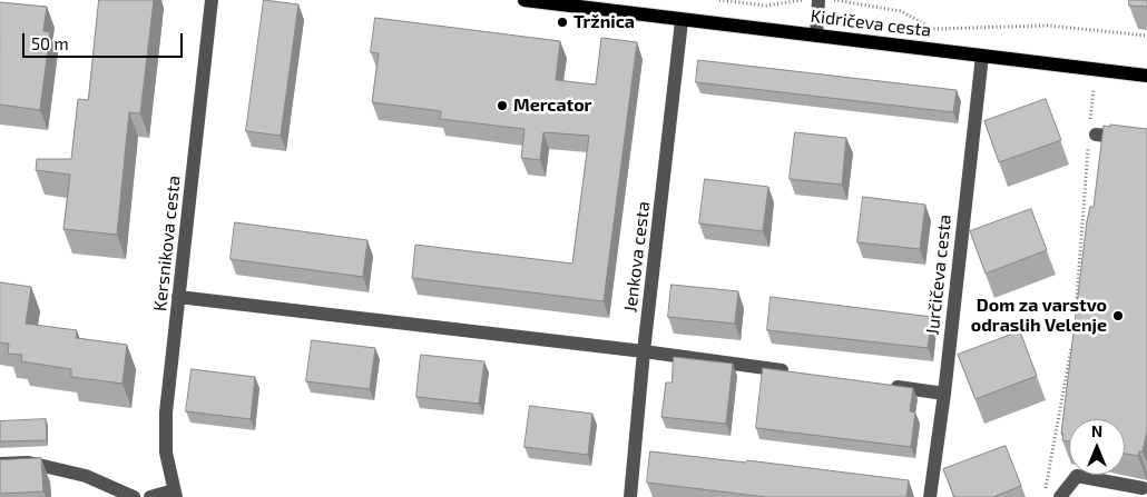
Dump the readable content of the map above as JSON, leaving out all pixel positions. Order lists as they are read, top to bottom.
{
  "streets": {
    "main road": ["Kidričeva cesta"],
    "street": ["Kersnikova cesta", "Jenkova cesta", "Jurčičeva cesta"]
  },
  "crossings": [
    ["Kidričeva cesta", "Jenkova cesta"],
    ["Kidričeva cesta", "Jurčičeva cesta"]
  ],
  "places": ["Tržnica", "Mercator", "Dom za varstvo odraslih Velenje"],
  "scale_bar": "50 m",
  "north": "top"
}
